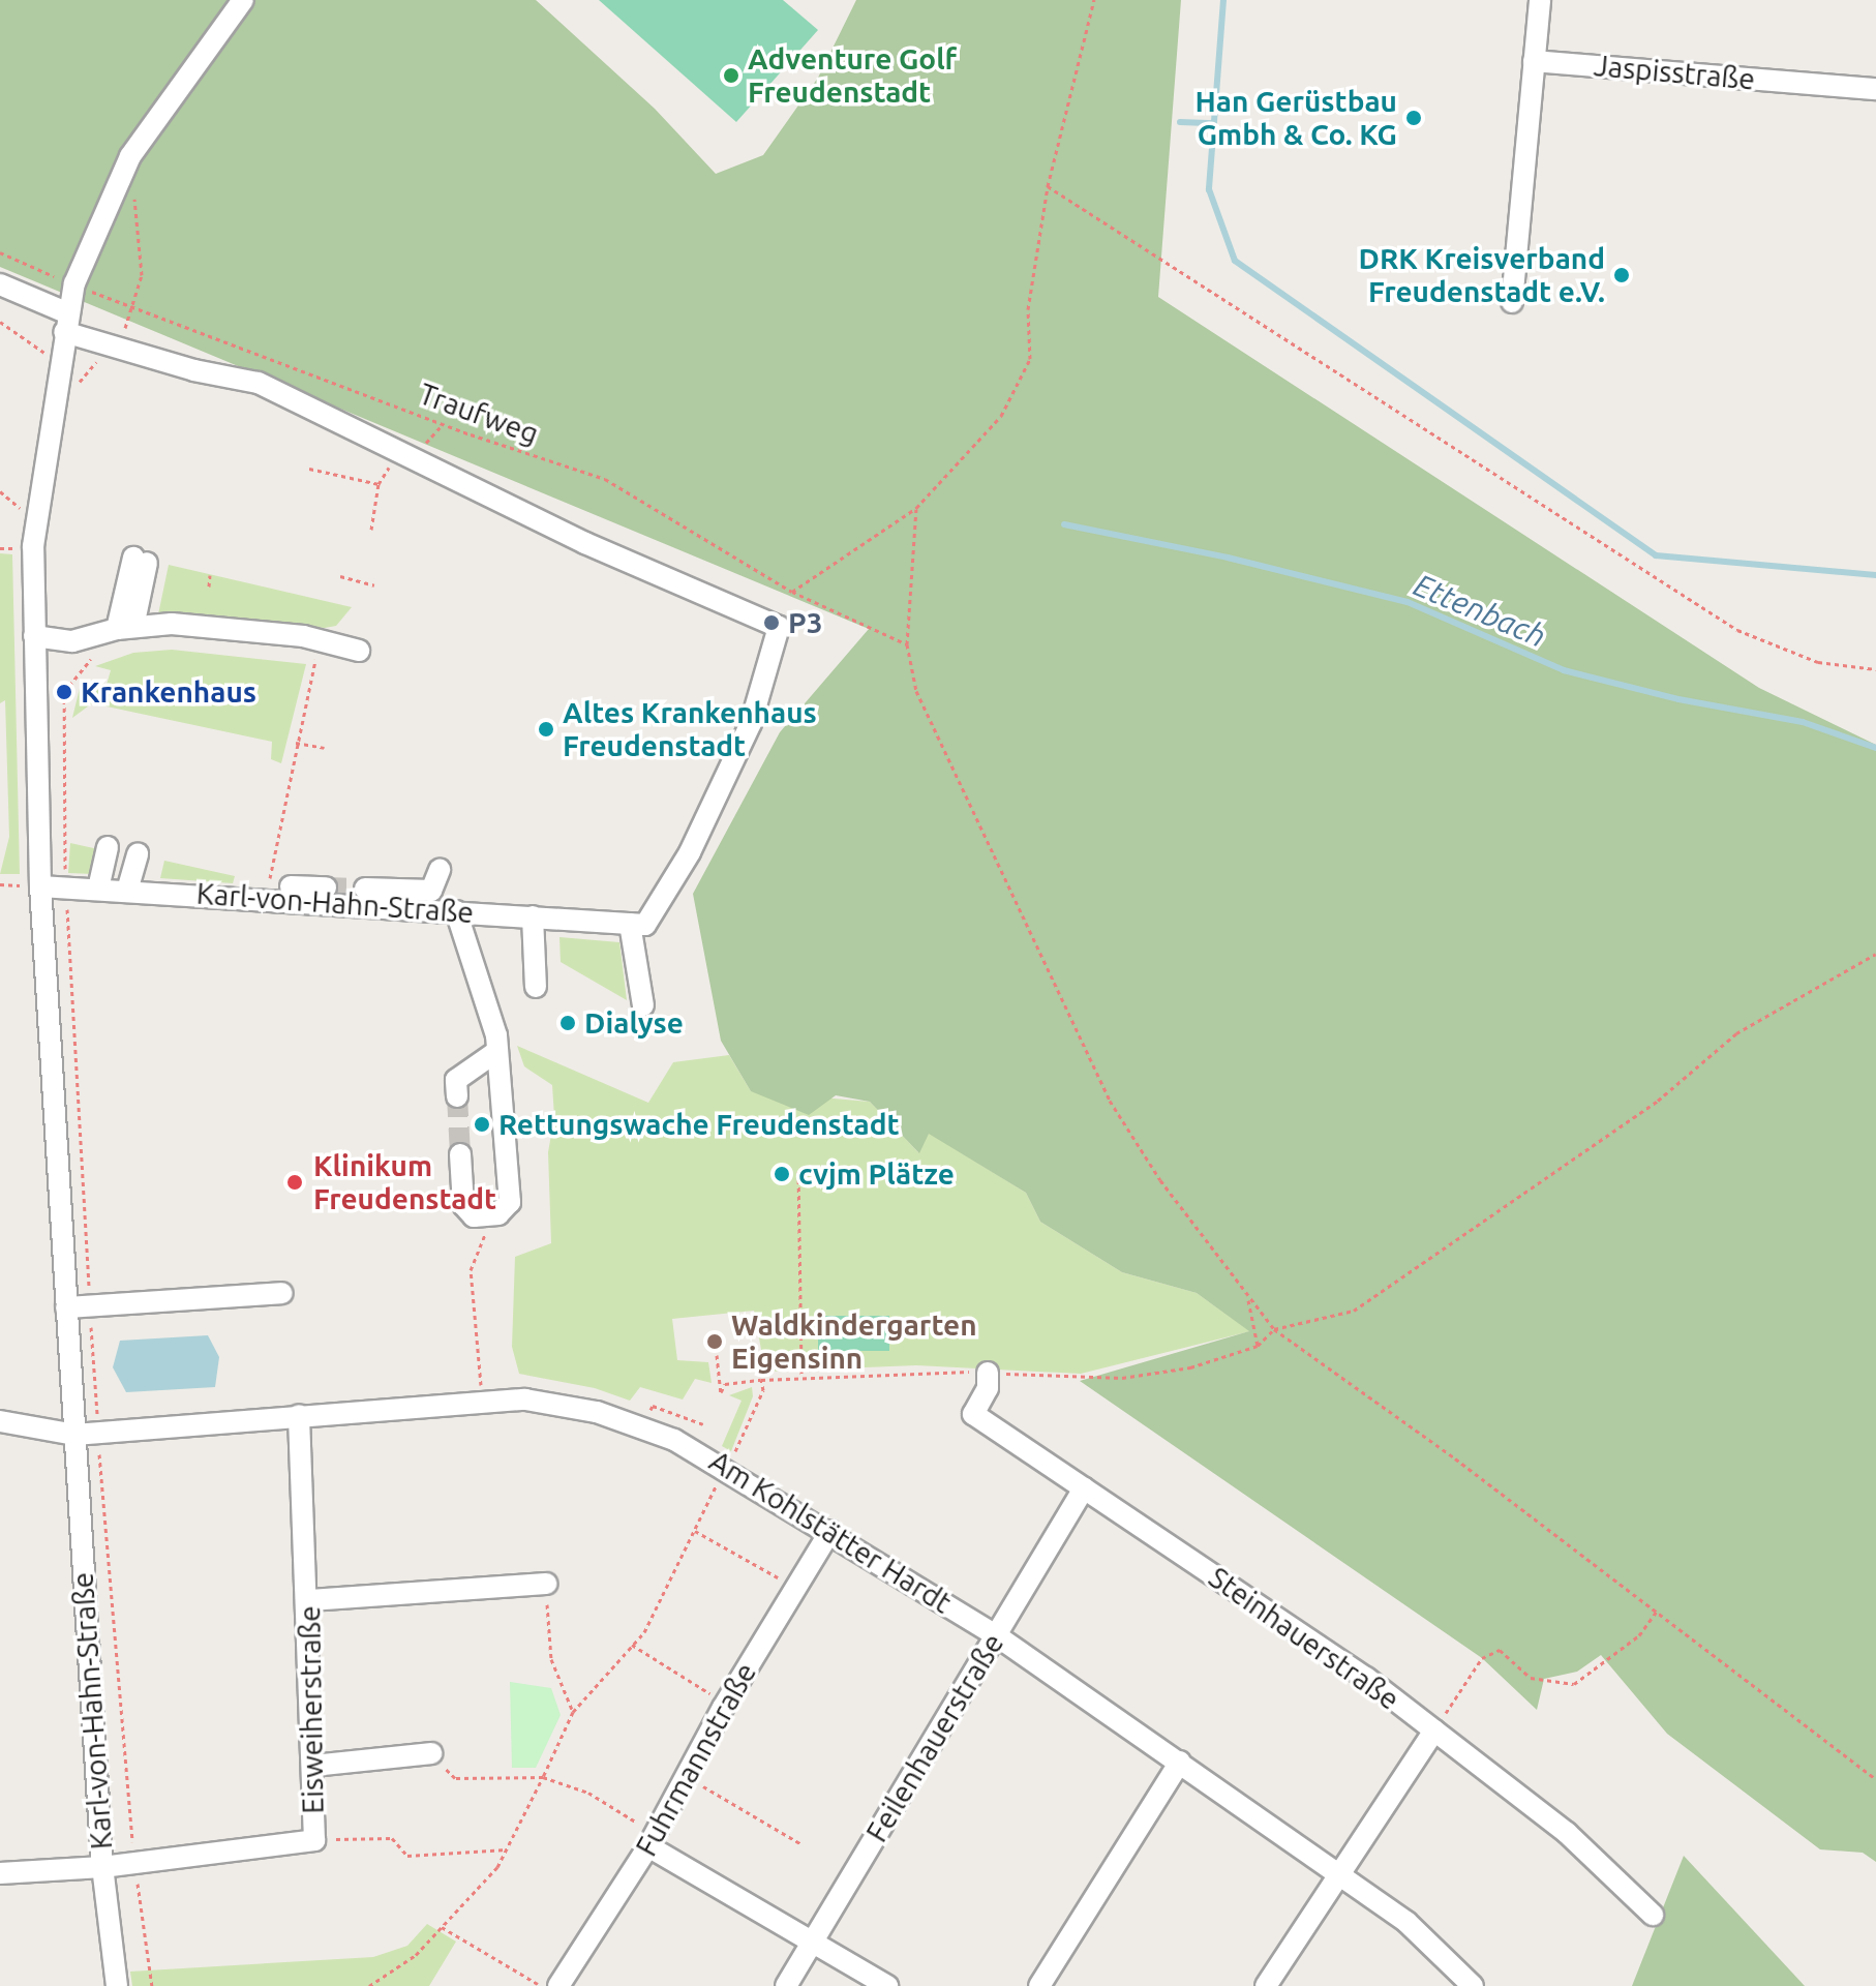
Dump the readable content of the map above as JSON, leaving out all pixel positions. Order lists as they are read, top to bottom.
{
  "streets": {
    "street": [
      "Jaspisstraße",
      "Karl-von-Hahn-Straße",
      "Am Kohlstätter Hardt",
      "Steinhauerstraße",
      "Eisweiherstraße",
      "Feilenhauerstraße",
      "Fuhrmannstraße"
    ],
    "path": ["Traufweg"]
  },
  "crossings": [
    ["Traufweg", "Karl-von-Hahn-Straße"],
    ["Karl-von-Hahn-Straße", "Am Kohlstätter Hardt"],
    ["Karl-von-Hahn-Straße", "Eisweiherstraße"],
    ["Am Kohlstätter Hardt", "Eisweiherstraße"],
    ["Am Kohlstätter Hardt", "Feilenhauerstraße"],
    ["Am Kohlstätter Hardt", "Fuhrmannstraße"],
    ["Steinhauerstraße", "Feilenhauerstraße"]
  ],
  "water": ["Ettenbach"],
  "places": [
    "Adventure Golf Freudenstadt",
    "Han Gerüstbau Gmbh & Co. KG",
    "DRK Kreisverband Freudenstadt e.V.",
    "P3",
    "Krankenhaus",
    "Altes Krankenhaus Freudenstadt",
    "Dialyse",
    "Rettungswache Freudenstadt",
    "cvjm Plätze",
    "Klinikum Freudenstadt",
    "Waldkindergarten Eigensinn"
  ]
}
